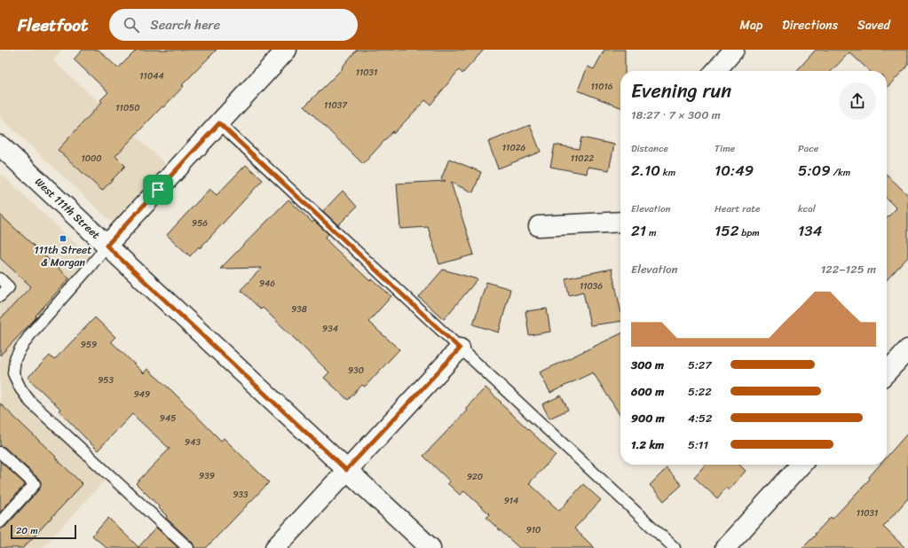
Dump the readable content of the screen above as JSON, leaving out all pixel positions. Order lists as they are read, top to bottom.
{
  "streets": {
    "street": ["West 111th Street"]
  },
  "places": {
    "transit": ["111th Street & Morgan"]
  },
  "house_numbers": [
    "11031",
    "11044",
    "11016",
    "11037",
    "11050",
    "11026",
    "1000",
    "11022",
    "956",
    "946",
    "11036",
    "938",
    "934",
    "959",
    "930",
    "953",
    "949",
    "945",
    "943",
    "939",
    "920",
    "933",
    "914",
    "11031",
    "910"
  ],
  "scale_bar": "20 m",
  "page": {
    "header": "Fleetfoot",
    "search": "Search here",
    "nav": ["Map", "Directions", "Saved"],
    "heading": ["Evening run", "18:27 · 7 × 300 m"],
    "stats": [
      ["Distance", "2.10 km"],
      ["Time", "10:49"],
      ["Pace", "5:09 /km"],
      ["Elevation", "21 m"],
      ["Heart rate", "152 bpm"],
      ["kcal", "134"]
    ],
    "chart": ["Elevation", "122–125 m"],
    "list": [
      {
        "name": "300 m",
        "note": "5:27"
      },
      {
        "name": "600 m",
        "note": "5:22"
      },
      {
        "name": "900 m",
        "note": "4:52"
      },
      {
        "name": "1.2 km",
        "note": "5:11"
      }
    ],
    "scale": "20 m"
  }
}
